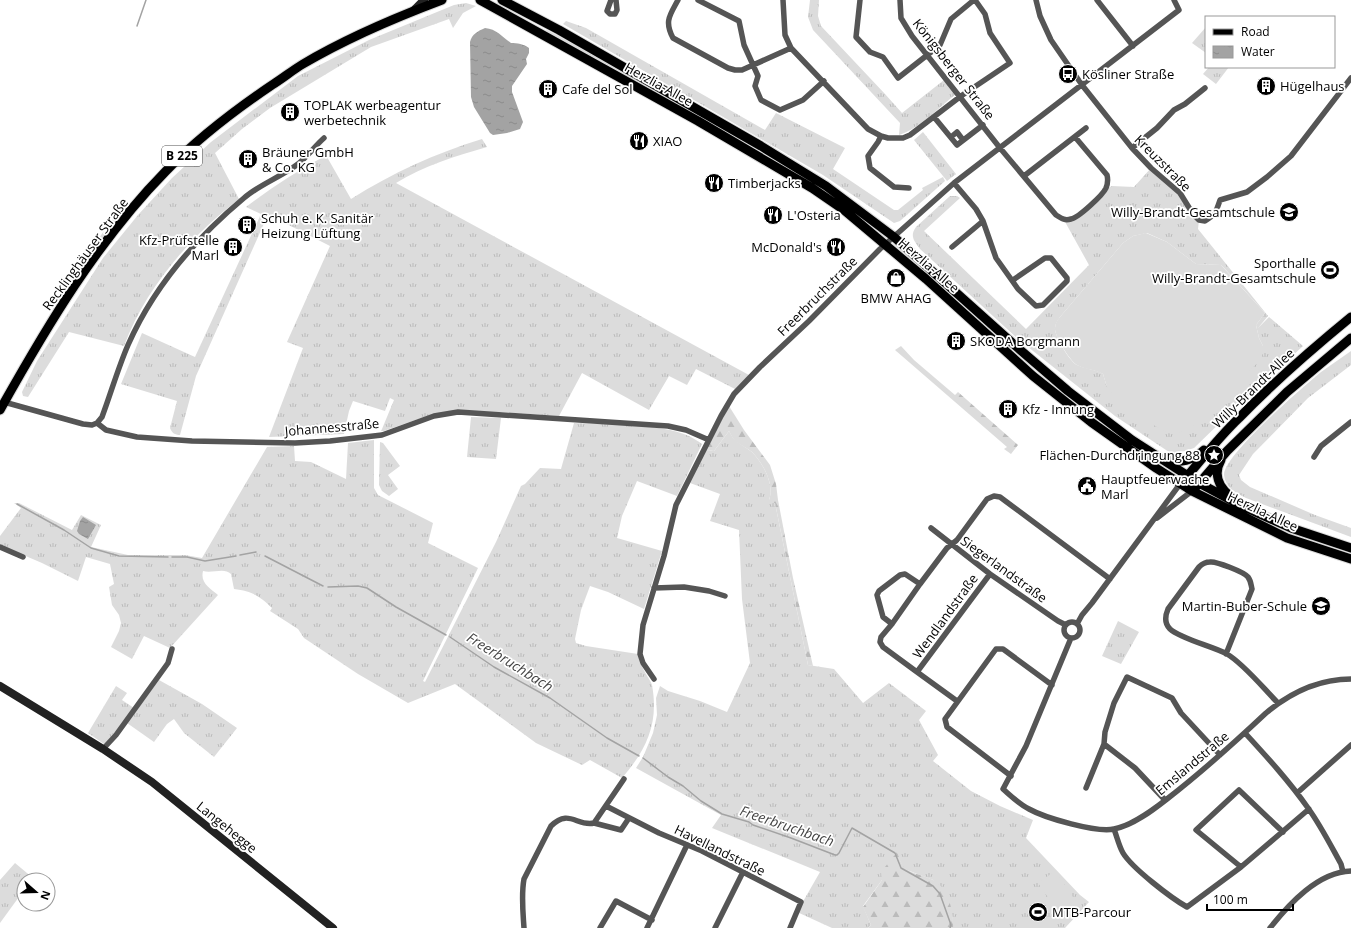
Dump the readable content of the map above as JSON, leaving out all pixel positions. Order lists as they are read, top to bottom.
{
  "streets": {
    "main road": [
      "Herzlia-Allee",
      "B 225",
      "Recklinghäuser Straße",
      "Willy-Brandt-Allee"
    ],
    "street": [
      "Königsberger Straße",
      "Kreuzstraße",
      "Freerbruchstraße",
      "Johannesstraße",
      "Siegerlandstraße",
      "Wendlandstraße",
      "Emslandstraße",
      "Langehegge",
      "Havellandstraße"
    ]
  },
  "crossings": [
    ["Königsberger Straße", "Freerbruchstraße"],
    ["Herzlia-Allee", "Freerbruchstraße"],
    ["Herzlia-Allee", "Willy-Brandt-Allee"],
    ["Kreuzstraße", "Freerbruchstraße"],
    ["Recklinghäuser Straße", "Johannesstraße"],
    ["Freerbruchstraße", "Johannesstraße"],
    ["Siegerlandstraße", "Wendlandstraße"]
  ],
  "water": ["Freerbruchbach"],
  "places": {
    "bus stop": ["Kösliner Straße"],
    "building": [
      "Hügelhaus",
      "Cafe del Sol",
      "TOPLAK werbeagentur werbetechnik",
      "Bräuner GmbH & Co. KG",
      "Schuh e. K. Sanitär Heizung Lüftung",
      "Kfz-Prüfstelle Marl",
      "SKODA Borgmann",
      "Kfz - Innung"
    ],
    "restaurant": [
      "XIAO",
      "Timberjacks",
      "L'Osteria",
      "McDonald's"
    ],
    "school or university": ["Willy-Brandt-Gesamtschule", "Martin-Buber-Schule"],
    "sports": ["Sporthalle Willy-Brandt-Gesamtschule", "MTB-Parcour"],
    "shop": ["BMW AHAG"],
    "place": ["Flächen-Durchdringung 88"],
    "public building": ["Hauptfeuerwache Marl"]
  },
  "legend": ["Road", "Water"],
  "scale_bar": "100 m",
  "north": "right"
}
